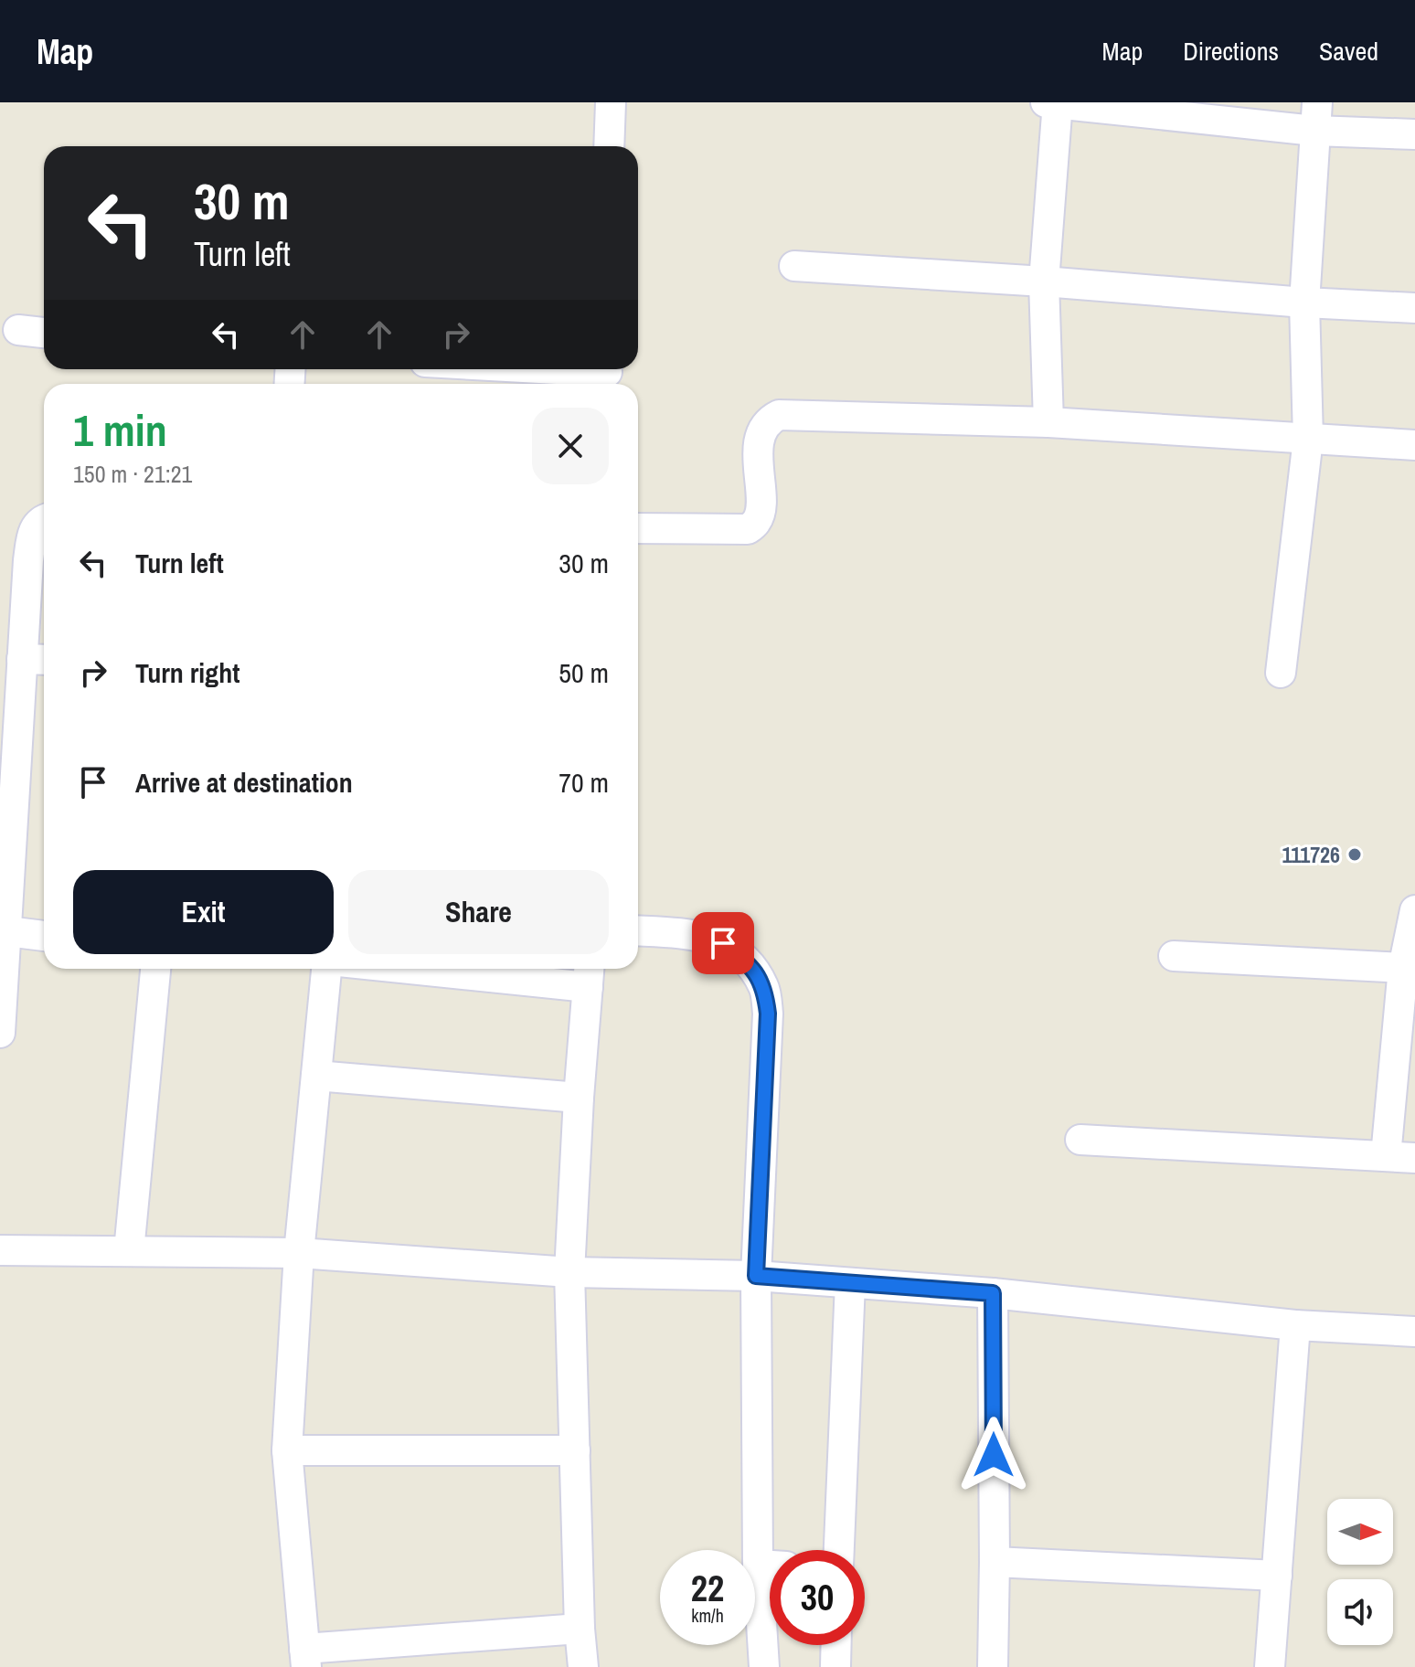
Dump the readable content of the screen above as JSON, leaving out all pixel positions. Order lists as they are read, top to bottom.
{
  "places": ["111726"],
  "north": "right",
  "page": {
    "header": "Map",
    "nav": ["Map", "Directions", "Saved"],
    "turn": ["30 m", "Turn left"],
    "heading": ["1 min", "150 m · 21:21"],
    "list": [
      {
        "name": "Turn left",
        "value": "30 m"
      },
      {
        "name": "Turn right",
        "value": "50 m"
      },
      {
        "name": "Arrive at destination",
        "value": "70 m"
      }
    ],
    "buttons": ["Exit", "Share"],
    "speed": "22 km/h",
    "limit": "30"
  }
}
